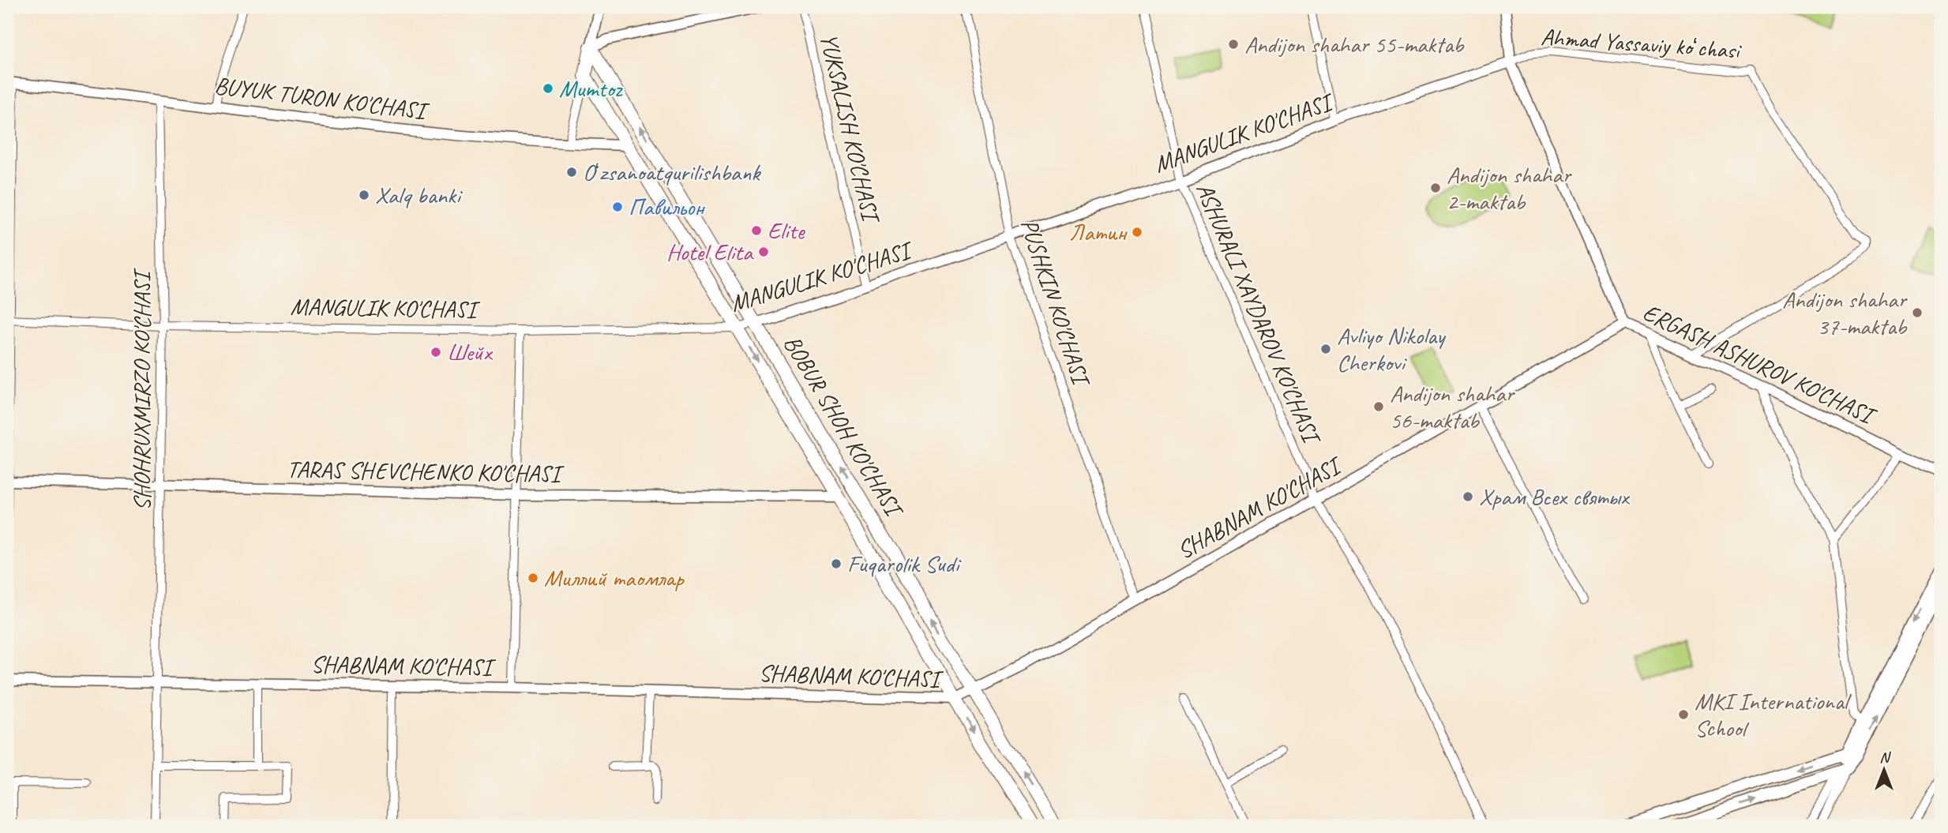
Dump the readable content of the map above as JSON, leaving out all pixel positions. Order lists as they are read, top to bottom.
{
  "streets": {
    "main road": ["BOBUR SHOH KO'CHASI"],
    "street": [
      "Ahmad Yassaviy koʻchasi",
      "BUYUK TURON KO'CHASI",
      "YUKSALISH KO'CHASI",
      "MANGULIK KO'CHASI",
      "PUSHKIN KO'CHASI",
      "ASHURALI XAYDAROV KO'CHASI",
      "ERGASH ASHUROV KO'CHASI",
      "SHOHRUXMIRZO KO'CHASI",
      "TARAS SHEVCHENKO KO'CHASI",
      "SHABNAM KO'CHASI"
    ]
  },
  "crossings": [
    ["Ahmad Yassaviy koʻchasi", "MANGULIK KO'CHASI"],
    ["Ahmad Yassaviy koʻchasi", "ERGASH ASHUROV KO'CHASI"],
    ["BUYUK TURON KO'CHASI", "SHOHRUXMIRZO KO'CHASI"],
    ["BUYUK TURON KO'CHASI", "BOBUR SHOH KO'CHASI"],
    ["YUKSALISH KO'CHASI", "MANGULIK KO'CHASI"],
    ["MANGULIK KO'CHASI", "PUSHKIN KO'CHASI"],
    ["MANGULIK KO'CHASI", "ASHURALI XAYDAROV KO'CHASI"],
    ["MANGULIK KO'CHASI", "ERGASH ASHUROV KO'CHASI"],
    ["MANGULIK KO'CHASI", "SHOHRUXMIRZO KO'CHASI"],
    ["MANGULIK KO'CHASI", "BOBUR SHOH KO'CHASI"],
    ["PUSHKIN KO'CHASI", "SHABNAM KO'CHASI"],
    ["ASHURALI XAYDAROV KO'CHASI", "SHABNAM KO'CHASI"],
    ["ERGASH ASHUROV KO'CHASI", "SHABNAM KO'CHASI"],
    ["SHOHRUXMIRZO KO'CHASI", "TARAS SHEVCHENKO KO'CHASI"],
    ["SHOHRUXMIRZO KO'CHASI", "SHABNAM KO'CHASI"],
    ["BOBUR SHOH KO'CHASI", "TARAS SHEVCHENKO KO'CHASI"],
    ["BOBUR SHOH KO'CHASI", "SHABNAM KO'CHASI"]
  ],
  "places": [
    "Andijon shahar 55-maktab",
    "Mumtoz",
    "Oʻzsanoatqurilishbank",
    "Andijon shahar 2-maktab",
    "Xalq banki",
    "Павильон",
    "Elite",
    "Латин",
    "Hotel Elita",
    "Andijon shahar 37-maktab",
    "Avliyo Nikolay Cherkovi",
    "Шейх",
    "Andijon shahar 56-maktab",
    "Храм Всех святых",
    "Fuqarolik Sudi",
    "Миллий таомлар",
    "MKI International School"
  ],
  "north": "top"
}
